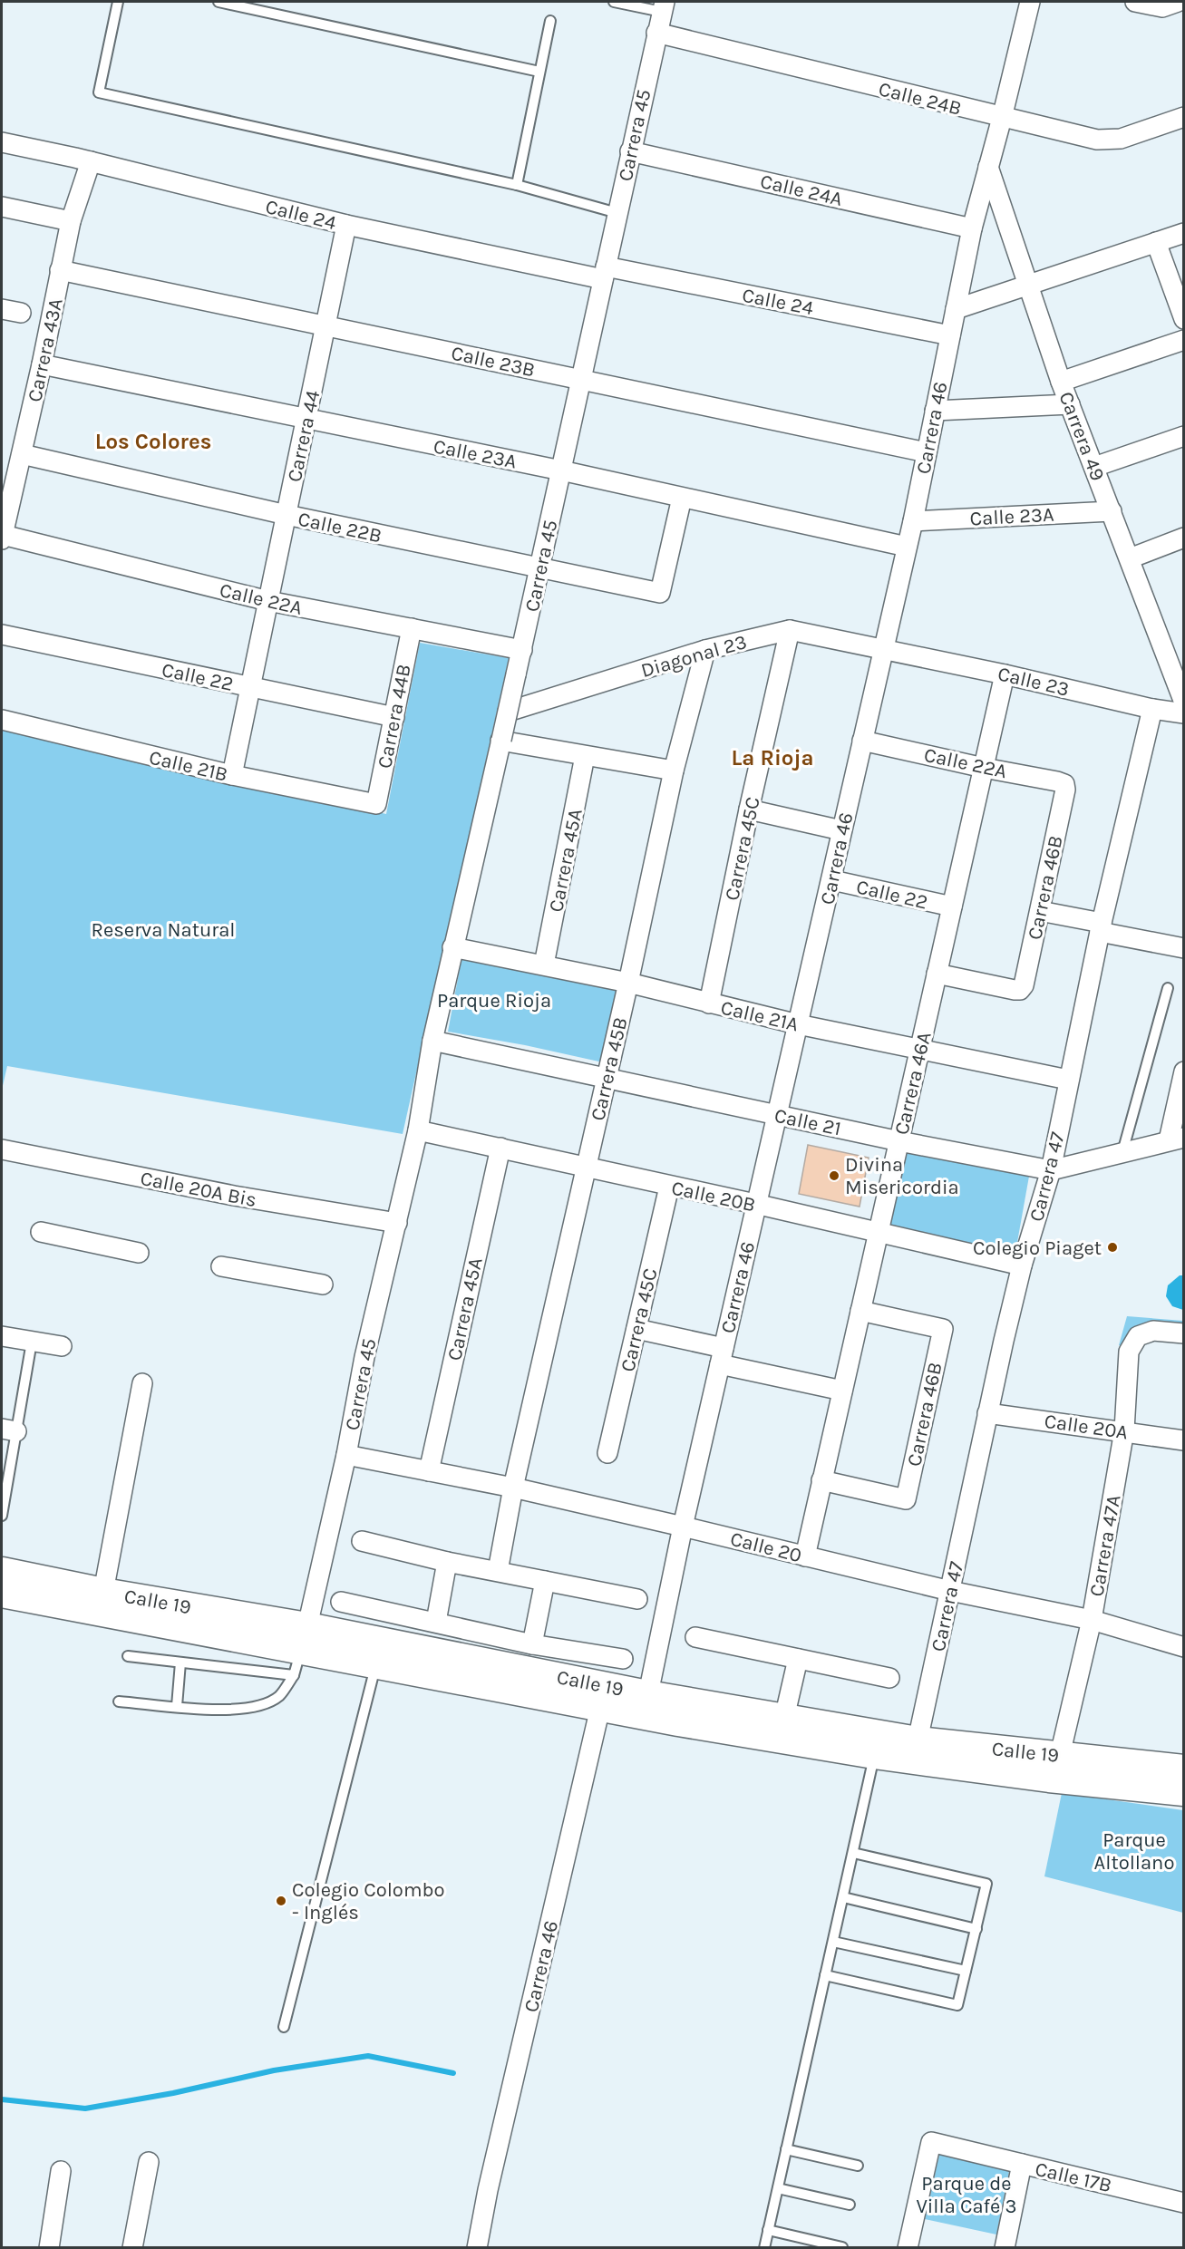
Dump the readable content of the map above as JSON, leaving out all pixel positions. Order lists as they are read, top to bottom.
{
  "streets": {
    "main road": ["Calle 19"],
    "street": [
      "Calle 24B",
      "Carrera 45",
      "Calle 24A",
      "Calle 24",
      "Carrera 43A",
      "Calle 23B",
      "Carrera 46",
      "Carrera 44",
      "Carrera 49",
      "Calle 23A",
      "Calle 22B",
      "Calle 22A",
      "Diagonal 23",
      "Calle 22",
      "Calle 23",
      "Carrera 44B",
      "Calle 21B",
      "Carrera 45C",
      "Carrera 45A",
      "Carrera 46B",
      "Calle 21A",
      "Carrera 45B",
      "Carrera 46A",
      "Calle 21",
      "Carrera 47",
      "Calle 20A Bis",
      "Calle 20B",
      "Calle 20A",
      "Carrera 47A",
      "Calle 20",
      "Calle 17B"
    ]
  },
  "crossings": [
    ["Calle 24B", "Carrera 45"],
    ["Calle 24B", "Carrera 46"],
    ["Carrera 45", "Calle 24A"],
    ["Carrera 45", "Calle 24"],
    ["Carrera 45", "Calle 23B"],
    ["Carrera 45", "Calle 23A"],
    ["Carrera 45", "Calle 22B"],
    ["Carrera 45", "Calle 22A"],
    ["Carrera 45", "Calle 21A"],
    ["Carrera 45", "Calle 21"],
    ["Carrera 45", "Calle 20A Bis"],
    ["Carrera 45", "Calle 20B"],
    ["Carrera 45", "Calle 20"],
    ["Carrera 45", "Calle 19"],
    ["Calle 24A", "Carrera 46"],
    ["Calle 24", "Carrera 43A"],
    ["Calle 24", "Carrera 46"],
    ["Calle 24", "Carrera 44"],
    ["Carrera 43A", "Calle 23B"],
    ["Carrera 43A", "Calle 23A"],
    ["Carrera 43A", "Calle 22B"],
    ["Carrera 43A", "Calle 22A"],
    ["Calle 23B", "Carrera 46"],
    ["Calle 23B", "Carrera 44"],
    ["Carrera 46", "Carrera 49"],
    ["Carrera 46", "Calle 23A"],
    ["Carrera 46", "Calle 22A"],
    ["Carrera 46", "Diagonal 23"],
    ["Carrera 46", "Calle 22"],
    ["Carrera 46", "Calle 23"],
    ["Carrera 46", "Calle 21A"],
    ["Carrera 46", "Calle 21"],
    ["Carrera 46", "Calle 20B"],
    ["Carrera 46", "Calle 20"],
    ["Carrera 46", "Calle 19"],
    ["Carrera 44", "Calle 23A"],
    ["Carrera 44", "Calle 22B"],
    ["Carrera 44", "Calle 22A"],
    ["Carrera 44", "Calle 22"],
    ["Carrera 44", "Calle 21B"],
    ["Carrera 49", "Calle 23A"],
    ["Calle 23A", "Calle 22B"],
    ["Calle 22A", "Carrera 44B"],
    ["Calle 22A", "Carrera 46B"],
    ["Calle 22A", "Carrera 46A"],
    ["Diagonal 23", "Calle 23"],
    ["Diagonal 23", "Carrera 45C"],
    ["Diagonal 23", "Carrera 45B"],
    ["Calle 22", "Carrera 44B"],
    ["Calle 22", "Carrera 46A"],
    ["Calle 23", "Carrera 46A"],
    ["Calle 23", "Carrera 47"],
    ["Carrera 44B", "Calle 21B"],
    ["Carrera 45C", "Calle 21A"],
    ["Carrera 45C", "Calle 20B"],
    ["Carrera 45A", "Calle 21A"],
    ["Carrera 45A", "Calle 20B"],
    ["Carrera 45A", "Calle 20"],
    ["Carrera 46B", "Carrera 46A"],
    ["Calle 21A", "Carrera 45B"],
    ["Calle 21A", "Carrera 46A"],
    ["Calle 21A", "Carrera 47"],
    ["Carrera 45B", "Calle 21"],
    ["Carrera 45B", "Calle 20B"],
    ["Carrera 45B", "Calle 20"],
    ["Carrera 46A", "Calle 21"],
    ["Carrera 46A", "Calle 20B"],
    ["Carrera 46A", "Calle 20"],
    ["Calle 21", "Carrera 47"],
    ["Carrera 47", "Calle 20B"],
    ["Carrera 47", "Calle 20A"],
    ["Carrera 47", "Calle 20"],
    ["Carrera 47", "Calle 19"],
    ["Calle 20A", "Carrera 47A"],
    ["Carrera 47A", "Calle 20"],
    ["Carrera 47A", "Calle 19"]
  ],
  "districts": ["Los Colores", "La Rioja"],
  "parks": [
    "Reserva Natural",
    "Parque Rioja",
    "Parque Altollano",
    "Parque de Villa Café 3"
  ],
  "places": ["Divina Misericordia", "Colegio Piaget", "Colegio Colombo - Inglés"]
}
